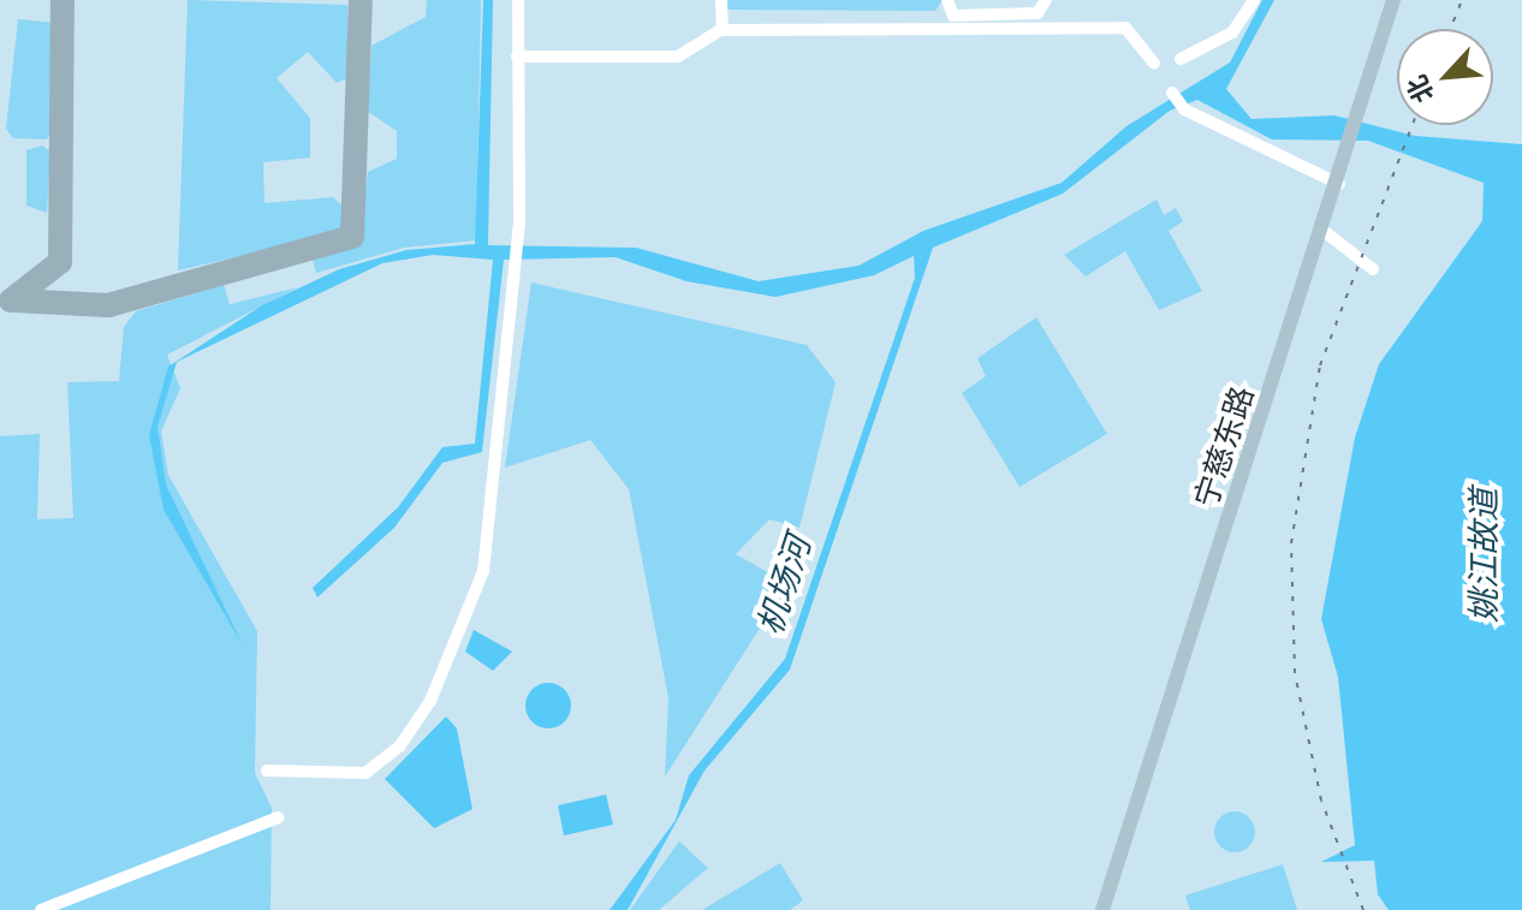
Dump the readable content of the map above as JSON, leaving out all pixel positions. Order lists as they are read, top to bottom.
{
  "streets": {
    "main road": ["宁慈东路"]
  },
  "water": ["姚江故道", "机场河"],
  "north": "bottom left"
}
